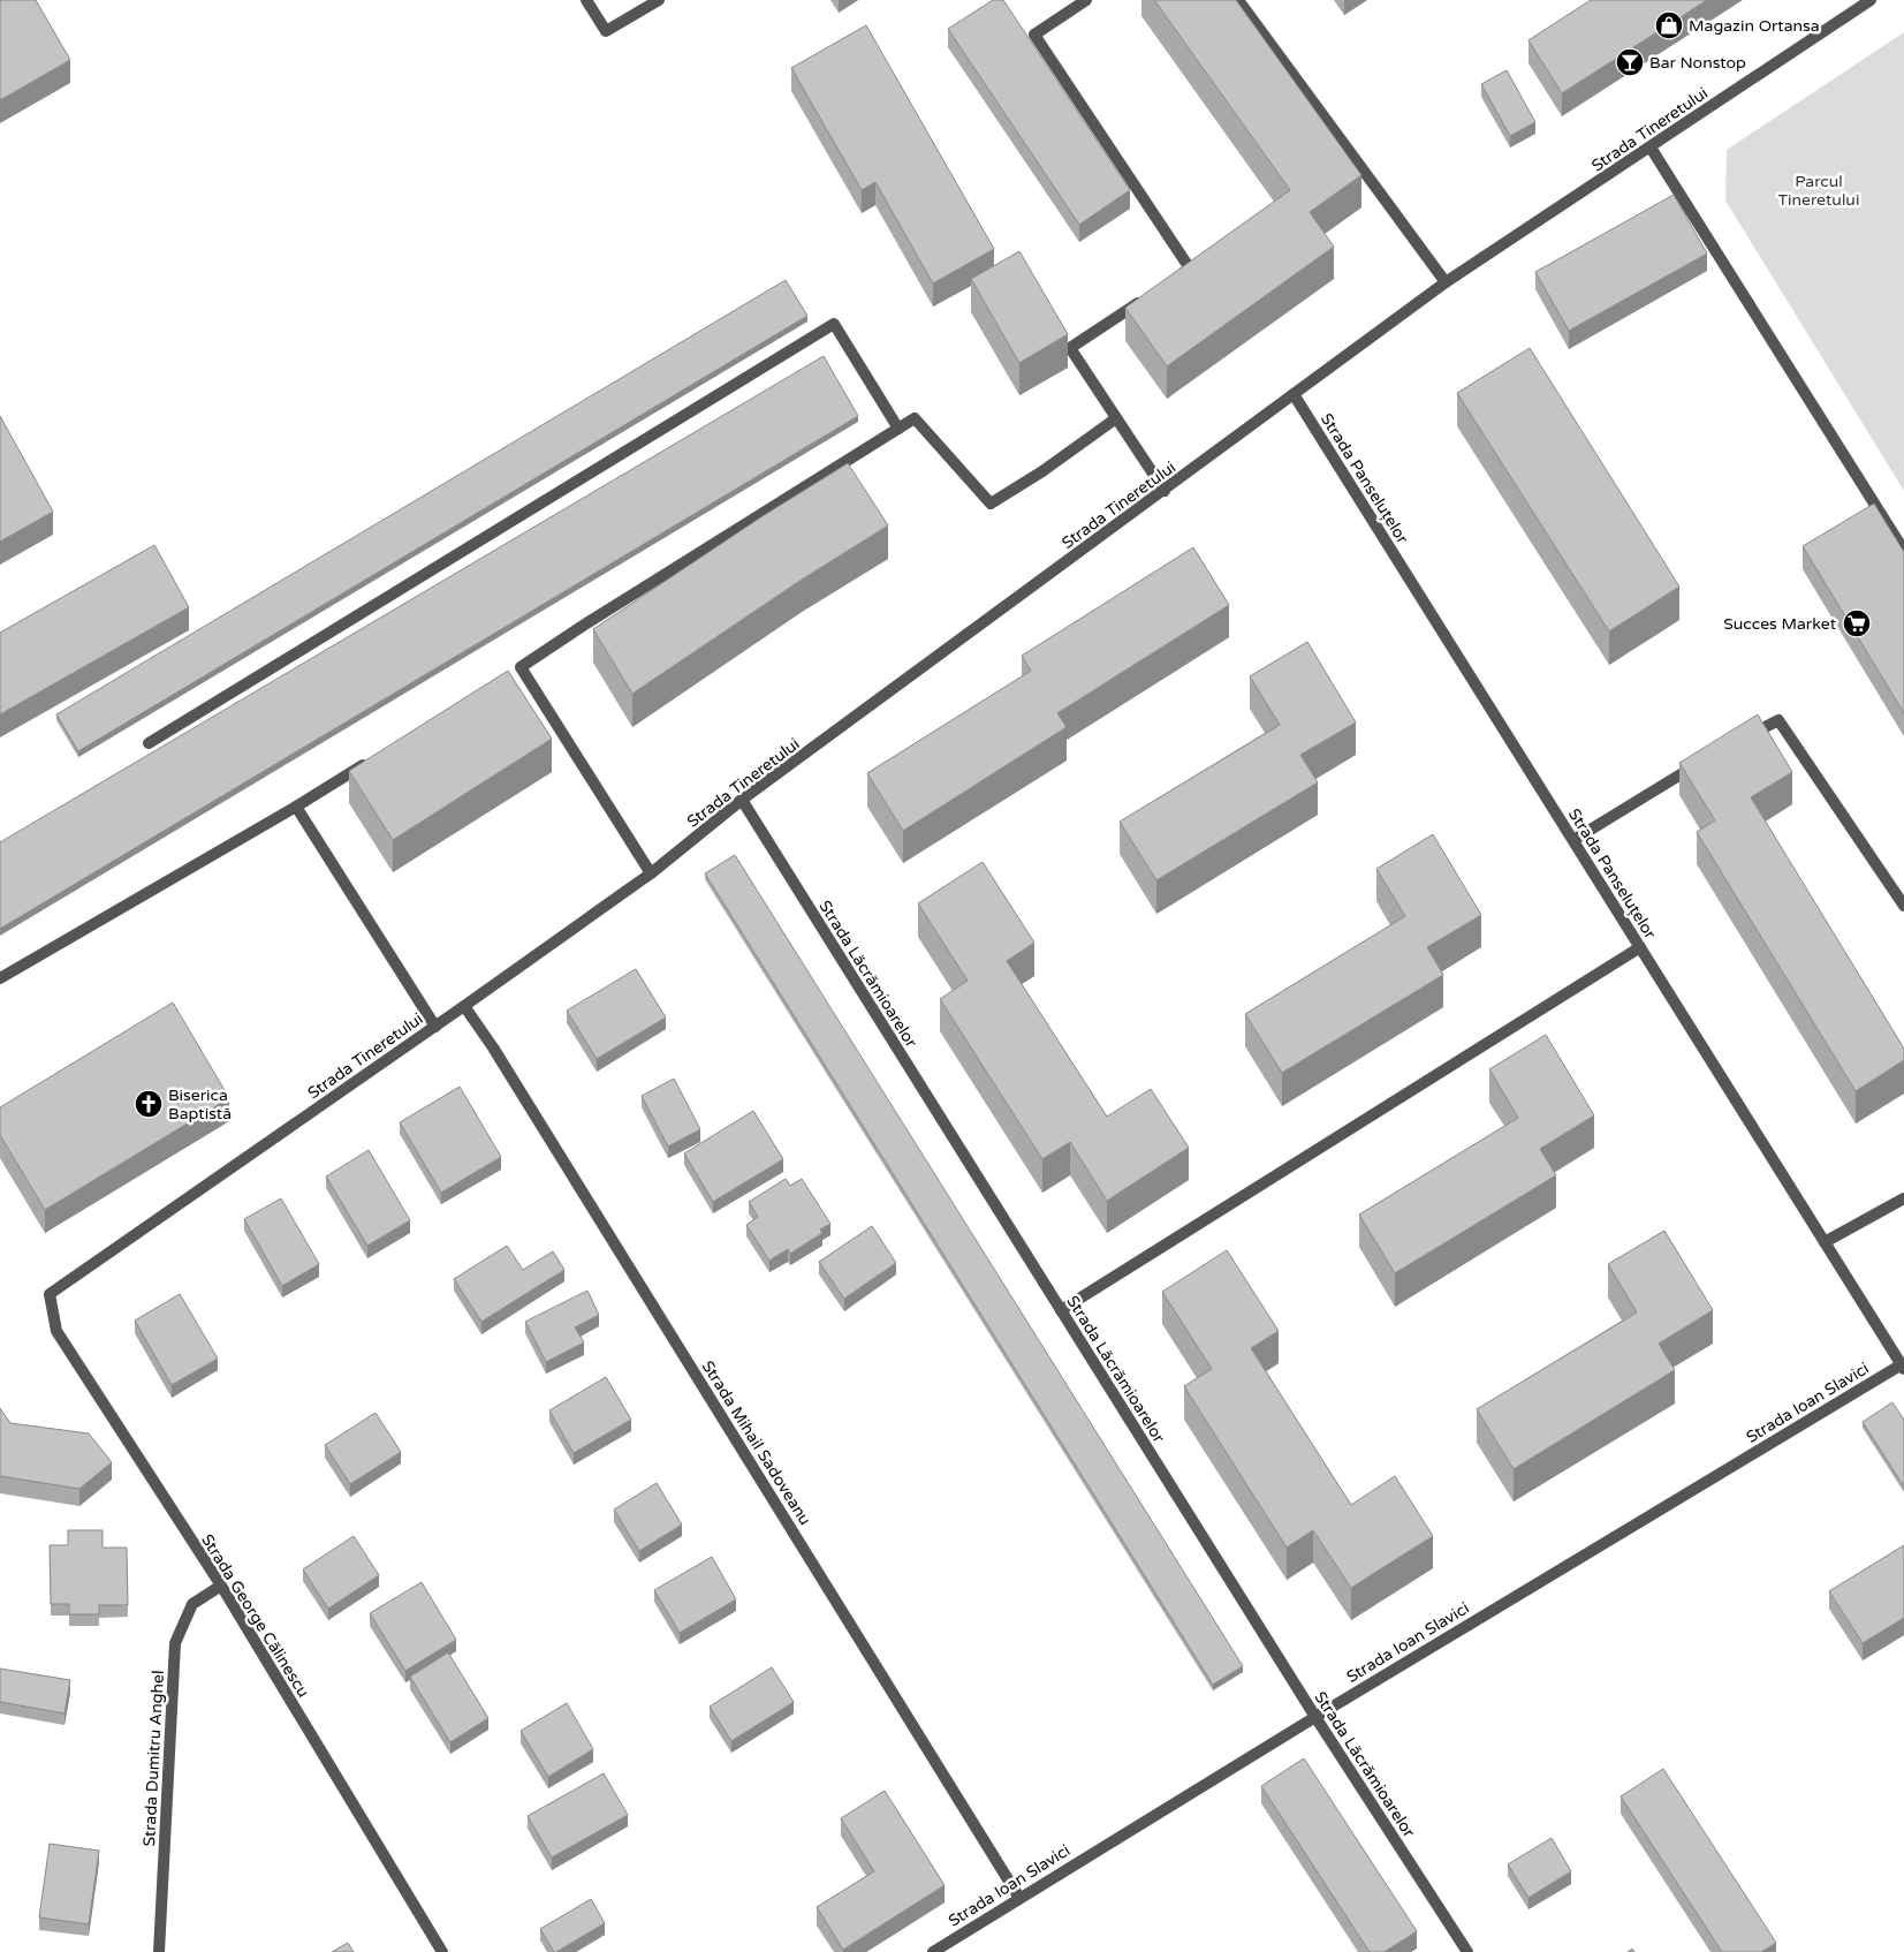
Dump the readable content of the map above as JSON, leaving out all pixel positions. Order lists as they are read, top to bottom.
{
  "streets": {
    "street": [
      "Strada Tineretului",
      "Strada Panseluțelor",
      "Strada Lăcrămioarelor",
      "Strada Ioan Slavici",
      "Strada Mihail Sadoveanu",
      "Strada George Călinescu",
      "Strada Dumitru Anghel"
    ]
  },
  "crossings": [
    ["Strada Tineretului", "Strada Panseluțelor"],
    ["Strada Tineretului", "Strada Lăcrămioarelor"],
    ["Strada Tineretului", "Strada Mihail Sadoveanu"],
    ["Strada Tineretului", "Strada George Călinescu"],
    ["Strada Panseluțelor", "Strada Ioan Slavici"],
    ["Strada Lăcrămioarelor", "Strada Ioan Slavici"],
    ["Strada Ioan Slavici", "Strada Mihail Sadoveanu"],
    ["Strada George Călinescu", "Strada Dumitru Anghel"]
  ],
  "parks": ["Parcul Tineretului"],
  "places": {
    "shop": ["Magazin Ortansa"],
    "bar": ["Bar Nonstop"],
    "supermarket": ["Succes Market"],
    "church": ["Biserica Baptistă"]
  }
}
